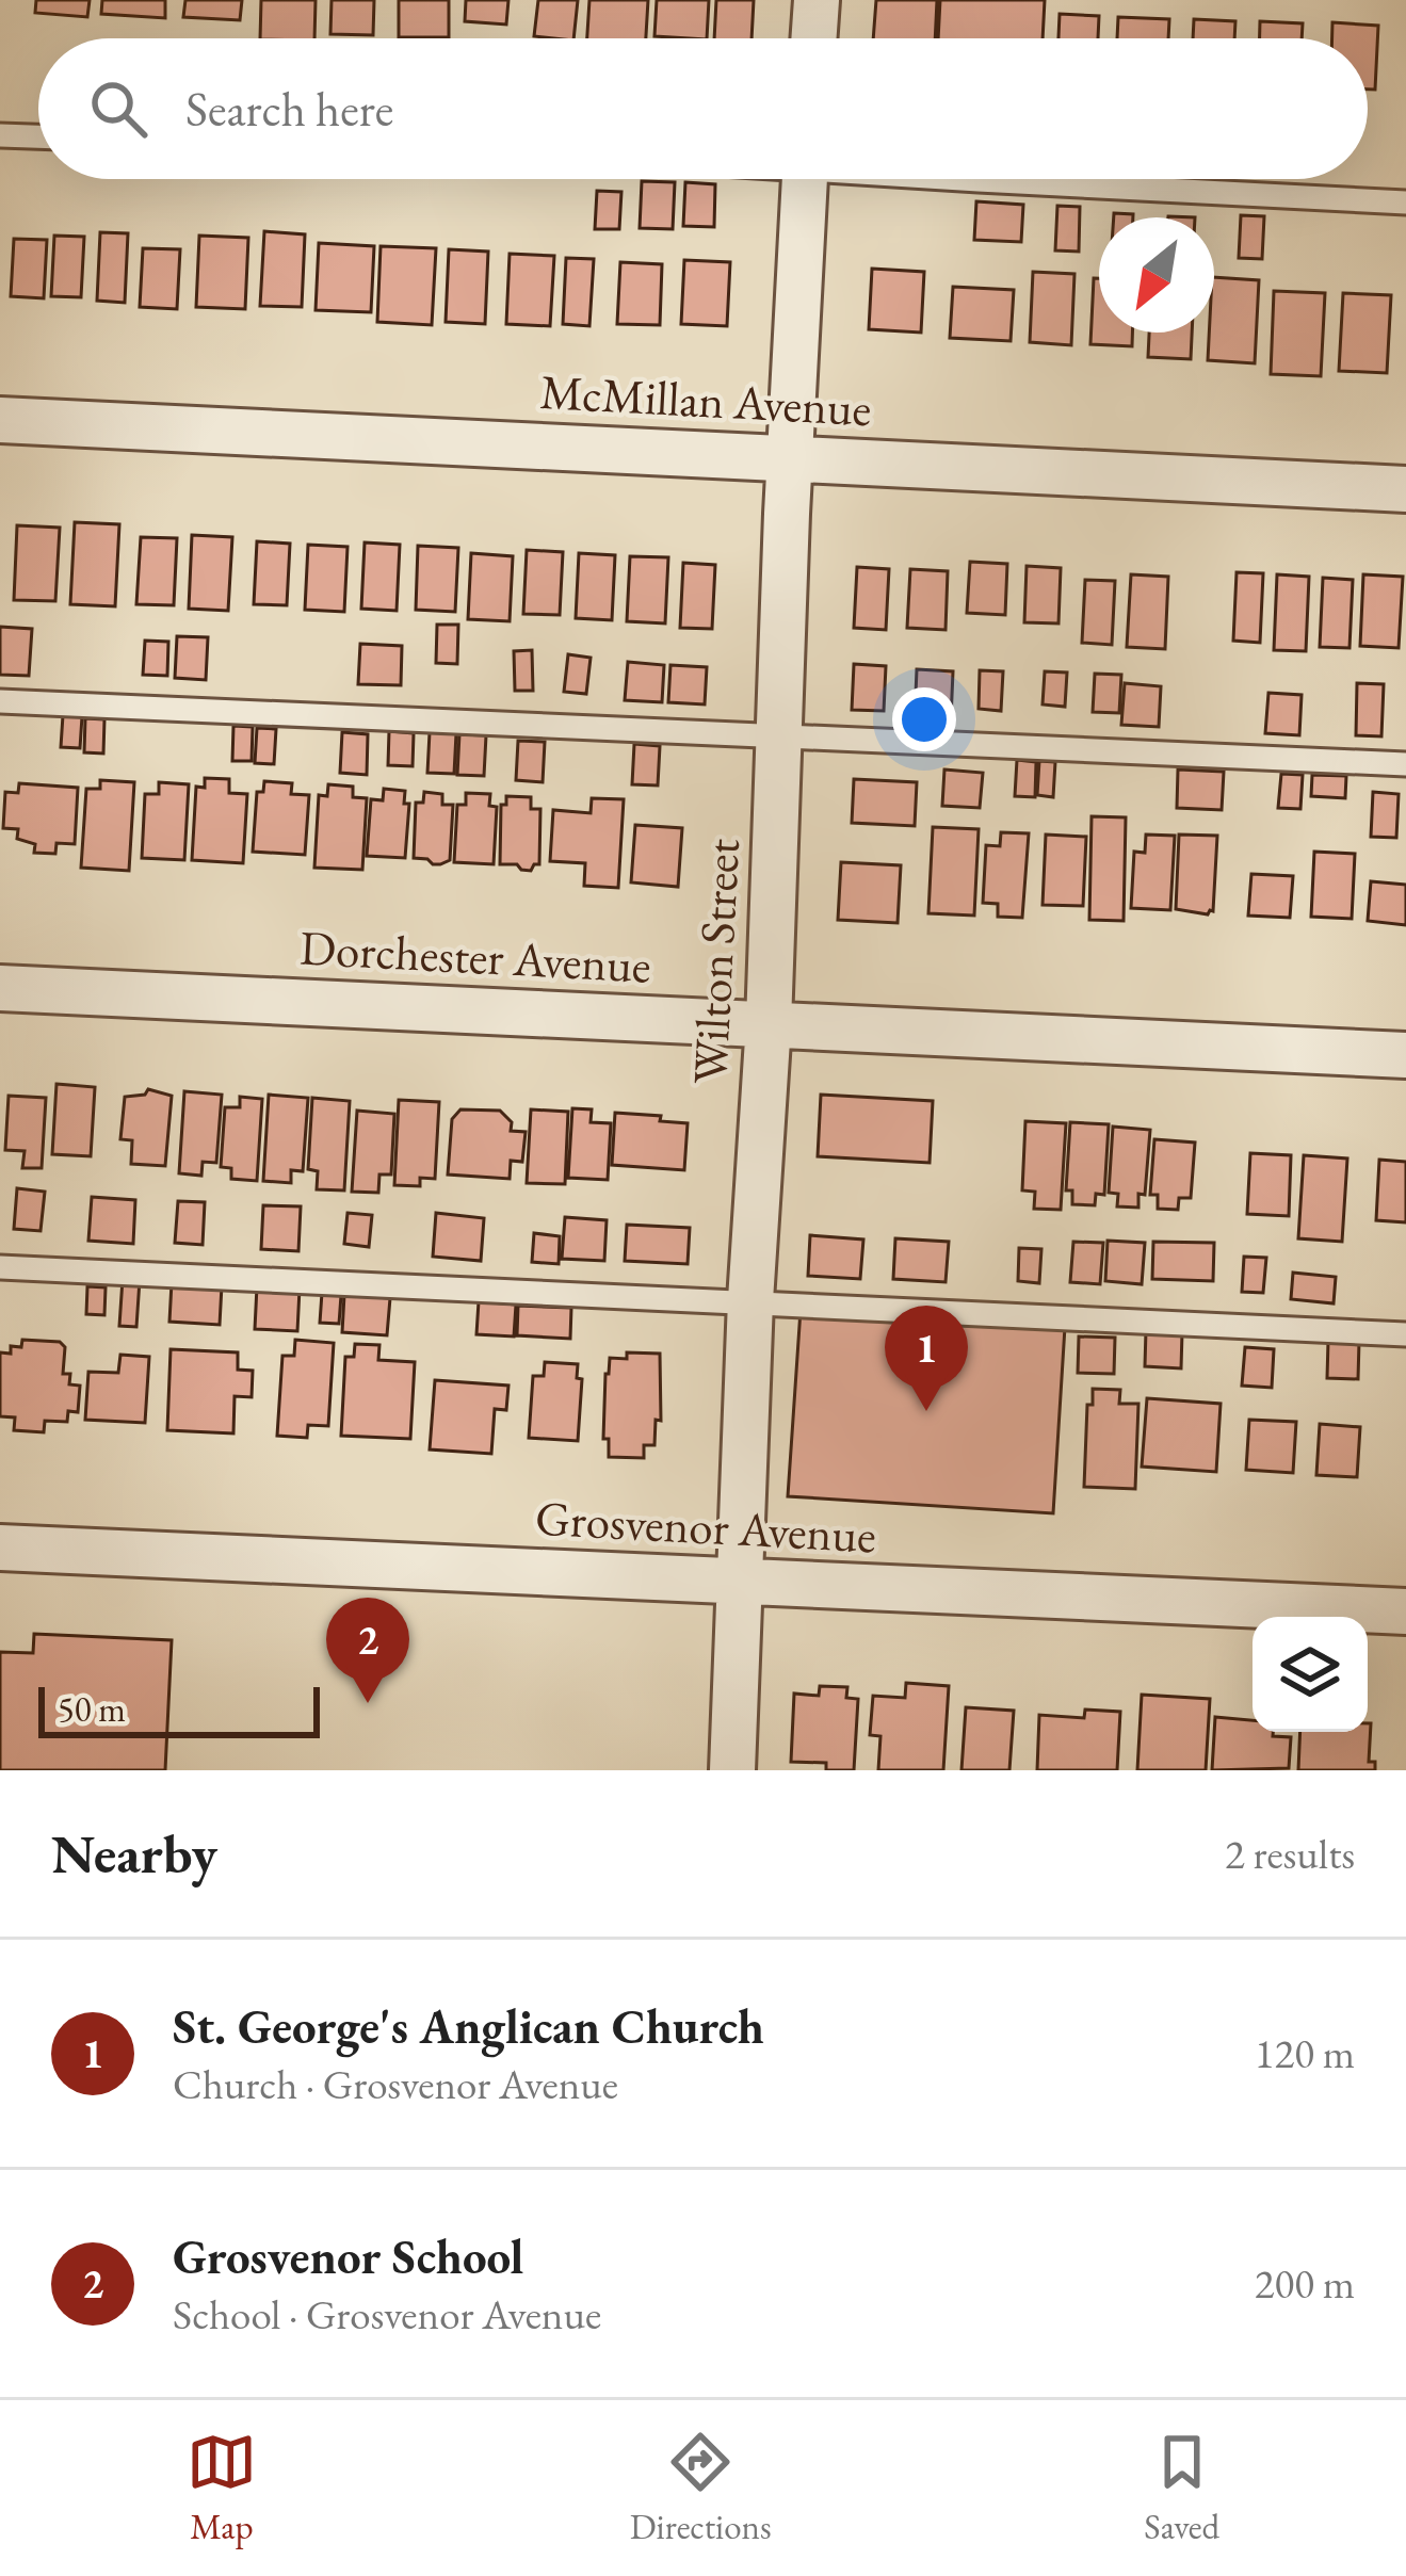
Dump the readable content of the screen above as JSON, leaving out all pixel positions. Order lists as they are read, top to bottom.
{
  "streets": {
    "street": [
      "McMillan Avenue",
      "Dorchester Avenue",
      "Wilton Street",
      "Grosvenor Avenue"
    ]
  },
  "crossings": [
    ["McMillan Avenue", "Wilton Street"],
    ["Dorchester Avenue", "Wilton Street"],
    ["Wilton Street", "Grosvenor Avenue"]
  ],
  "scale_bar": "50 m",
  "north": "bottom left",
  "page": {
    "search": "Search here",
    "pins": ["1", "2"],
    "scale": "50 m",
    "heading": ["Nearby", "2 results"],
    "list": [
      {
        "mark": "1",
        "name": "St. George's Anglican Church",
        "note": "Church · Grosvenor Avenue",
        "value": "120 m"
      },
      {
        "mark": "2",
        "name": "Grosvenor School",
        "note": "School · Grosvenor Avenue",
        "value": "200 m"
      }
    ],
    "nav": ["Map", "Directions", "Saved"]
  }
}
